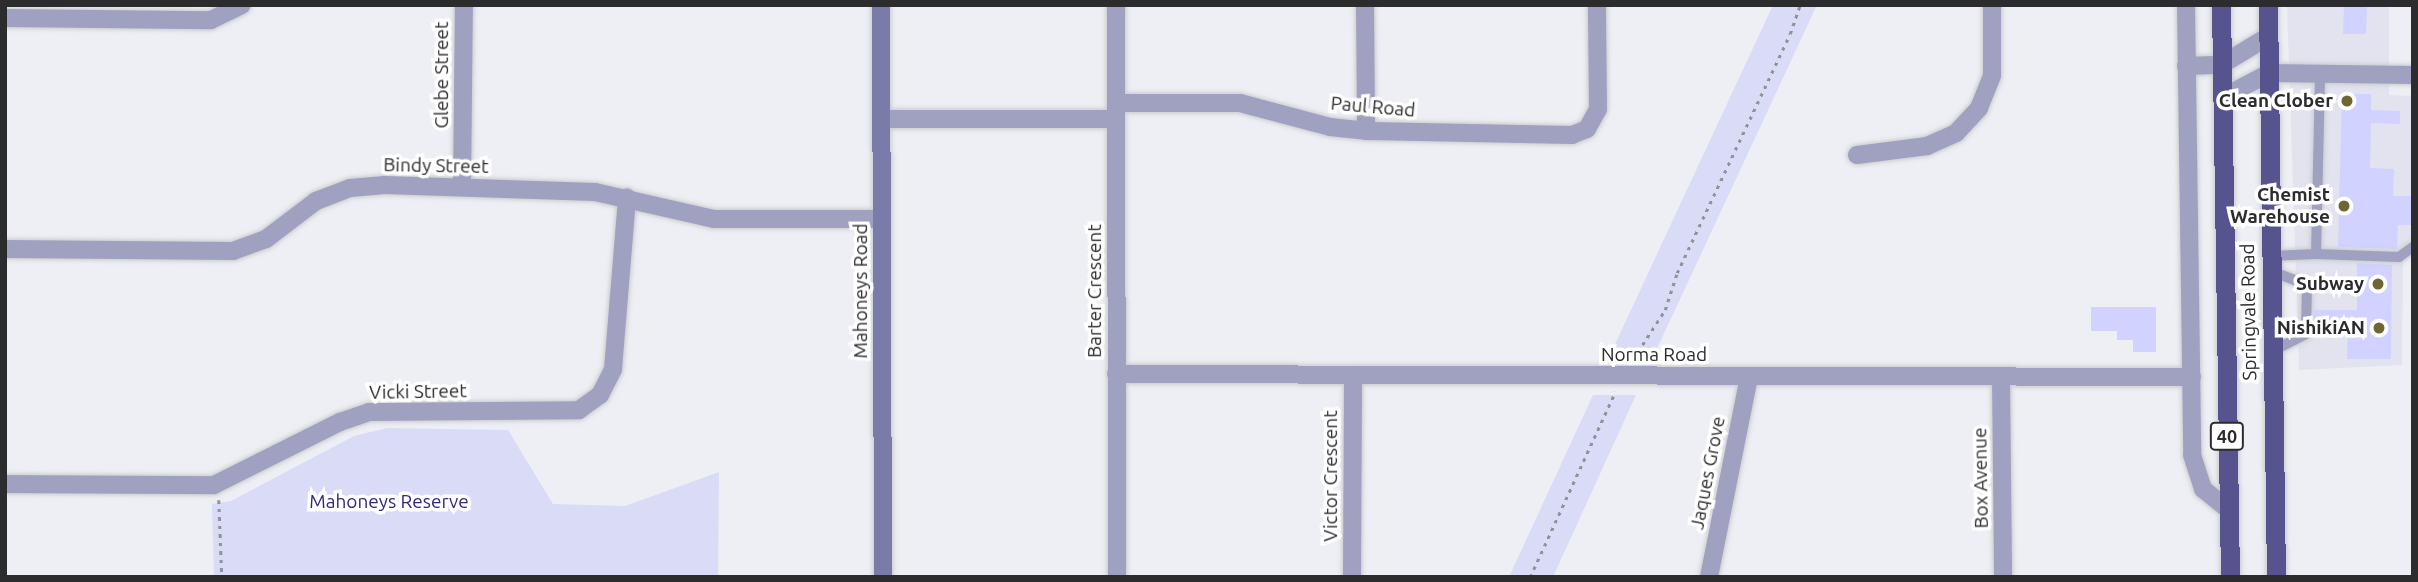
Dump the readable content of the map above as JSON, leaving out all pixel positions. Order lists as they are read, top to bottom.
{
  "streets": {
    "highway": ["Springvale Road", "40"],
    "main road": ["Mahoneys Road"],
    "street": [
      "Glebe Street",
      "Paul Road",
      "Bindy Street",
      "Barter Crescent",
      "Norma Road",
      "Vicki Street",
      "Jaques Grove",
      "Victor Crescent",
      "Box Avenue"
    ]
  },
  "crossings": [
    ["Glebe Street", "Bindy Street"],
    ["Paul Road", "Mahoneys Road"],
    ["Paul Road", "Barter Crescent"],
    ["Bindy Street", "Mahoneys Road"],
    ["Bindy Street", "Vicki Street"],
    ["Barter Crescent", "Norma Road"],
    ["Norma Road", "Jaques Grove"],
    ["Norma Road", "Victor Crescent"],
    ["Norma Road", "Box Avenue"]
  ],
  "parks": ["Mahoneys Reserve"],
  "places": [
    "Clean Clober",
    "Chemist Warehouse",
    "Subway",
    "NishikiAN"
  ]
}
